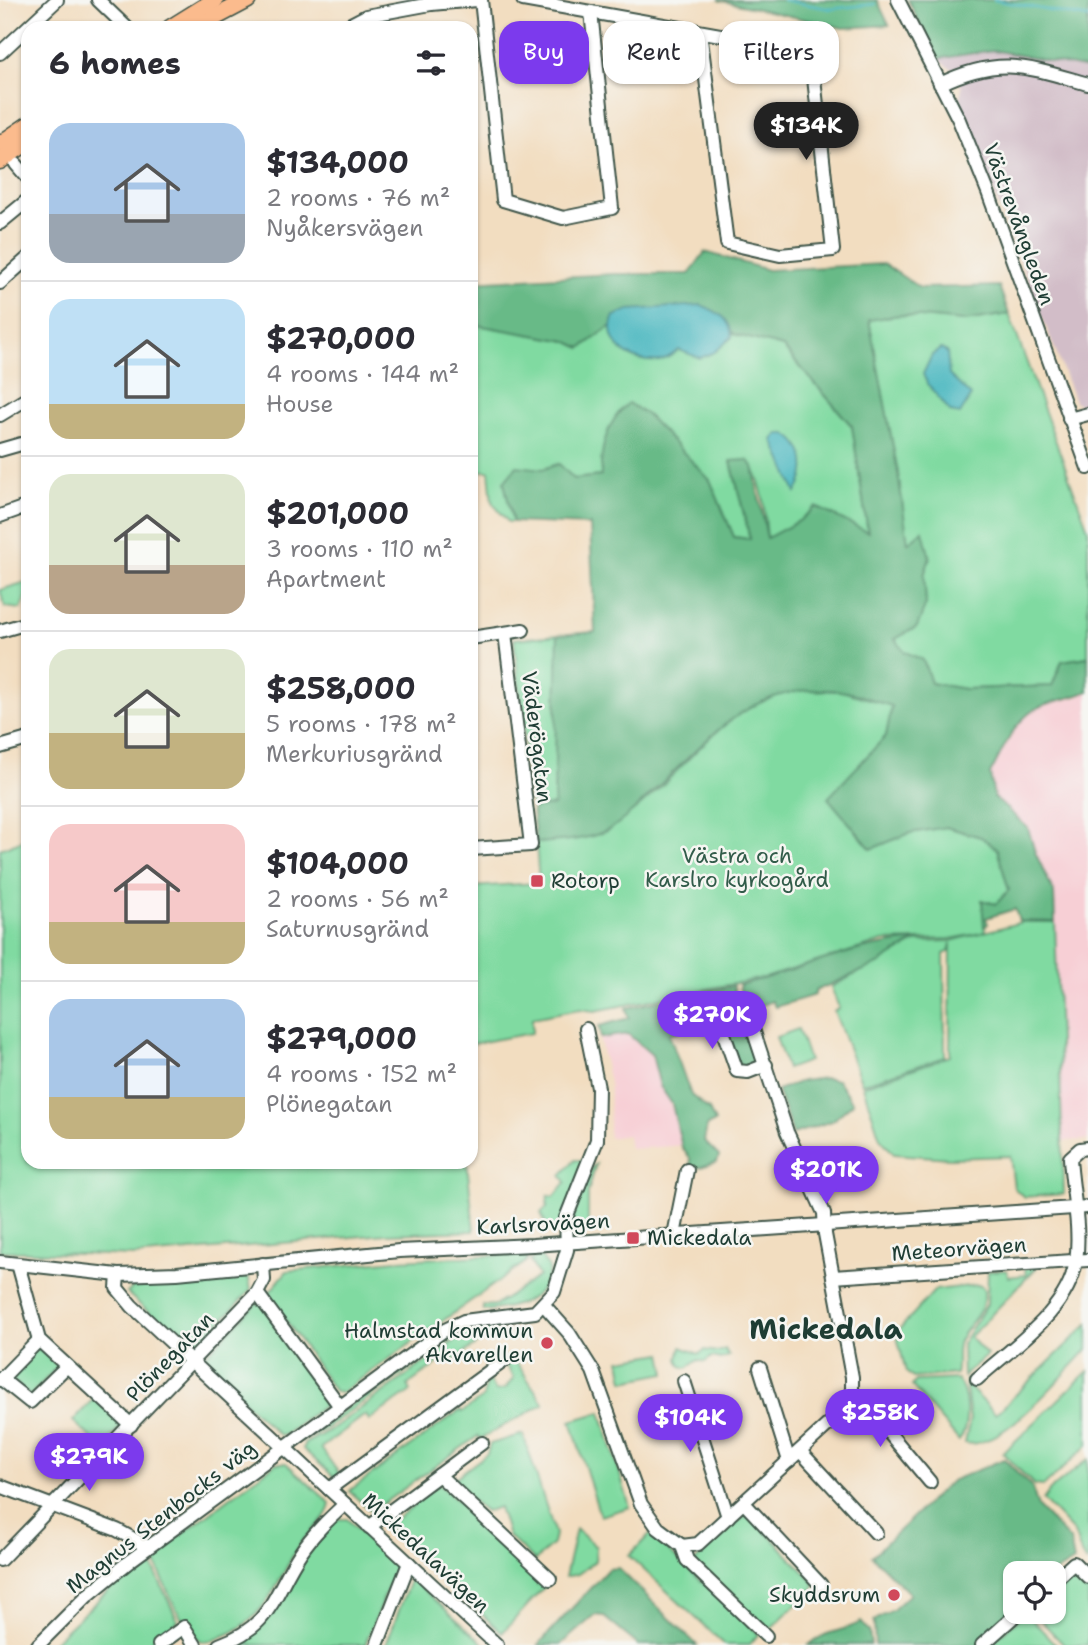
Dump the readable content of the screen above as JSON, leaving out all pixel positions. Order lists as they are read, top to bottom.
{
  "streets": {
    "street": [
      "Västrevångleden",
      "Väderögatan",
      "Karlsrovägen",
      "Meteorvägen",
      "Plönegatan",
      "Magnus Stenbocks väg",
      "Mickedalavägen"
    ]
  },
  "crossings": [
    ["Karlsrovägen", "Mickedalavägen"],
    ["Plönegatan", "Mickedalavägen"],
    ["Magnus Stenbocks väg", "Mickedalavägen"]
  ],
  "districts": ["Mickedala"],
  "parks": ["Västra och Karslro kyrkogård"],
  "places": {
    "transit": ["Rotorp", "Mickedala"],
    "other": ["Halmstad kommun Akvarellen", "Skyddsrum"]
  },
  "page": {
    "chip": ["Buy", "Rent", "Filters"],
    "heading": "6 homes",
    "price": [
      "$134K",
      "$270K",
      "$201K",
      "$258K",
      "$104K",
      "$279K"
    ],
    "list": [
      {
        "name": "$134,000",
        "note": "2 rooms · 76 m² · Nyåkersvägen"
      },
      {
        "name": "$270,000",
        "note": "4 rooms · 144 m² · House"
      },
      {
        "name": "$201,000",
        "note": "3 rooms · 110 m² · Apartment"
      },
      {
        "name": "$258,000",
        "note": "5 rooms · 178 m² · Merkuriusgränd"
      },
      {
        "name": "$104,000",
        "note": "2 rooms · 56 m² · Saturnusgränd"
      },
      {
        "name": "$279,000",
        "note": "4 rooms · 152 m² · Plönegatan"
      }
    ]
  }
}
